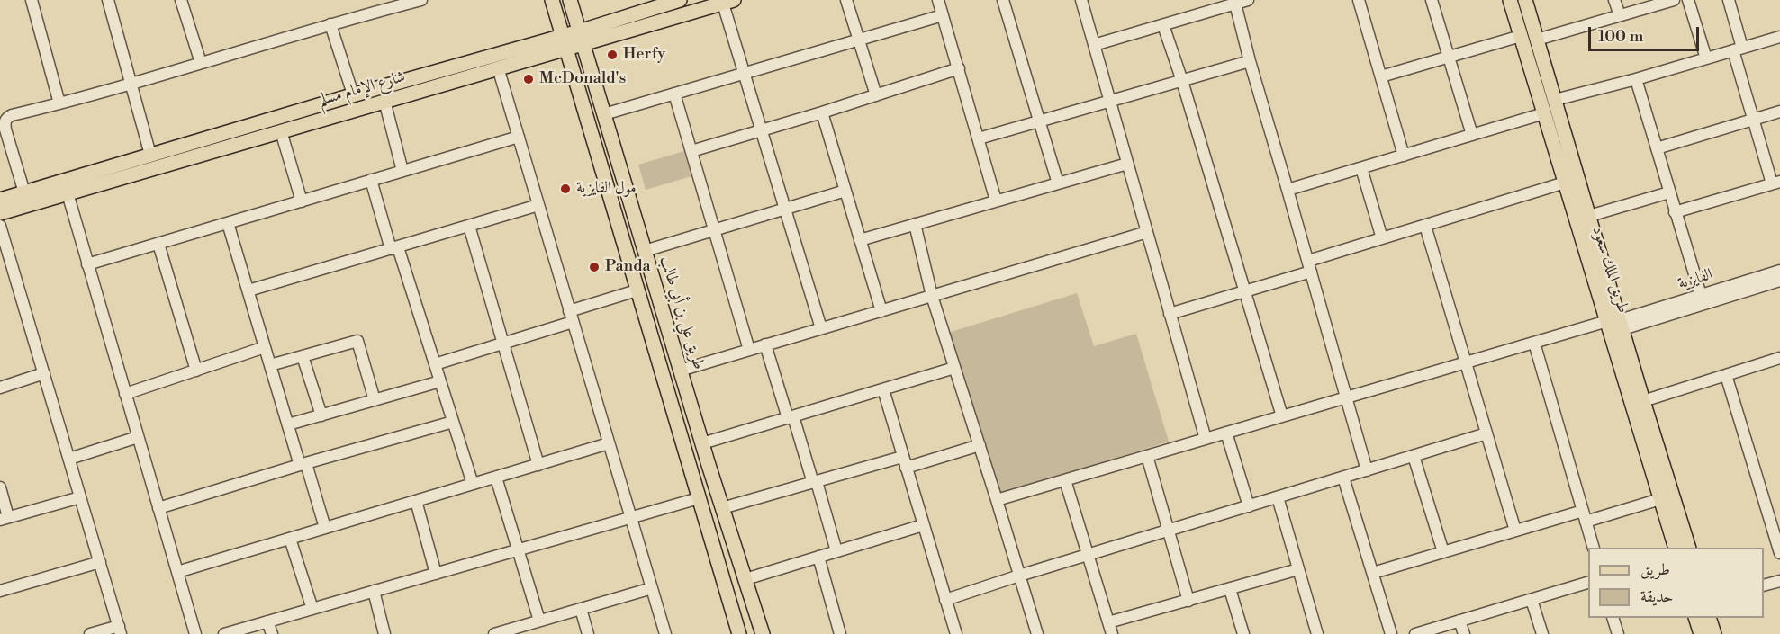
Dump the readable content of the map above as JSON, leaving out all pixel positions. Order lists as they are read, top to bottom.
{
  "streets": {
    "main road": ["شارع الإمام مسلم", "طريق الملك سعود", "طريق علي بن أبي طالب"],
    "street": ["الفايزية"]
  },
  "crossings": [
    ["شارع الإمام مسلم", "طريق علي بن أبي طالب"],
    ["طريق الملك سعود", "الفايزية"]
  ],
  "places": [
    "Herfy",
    "McDonald's",
    "مول الفايزية",
    "Panda"
  ],
  "legend": ["طريق", "حديقة"],
  "scale_bar": "100 m"
}
